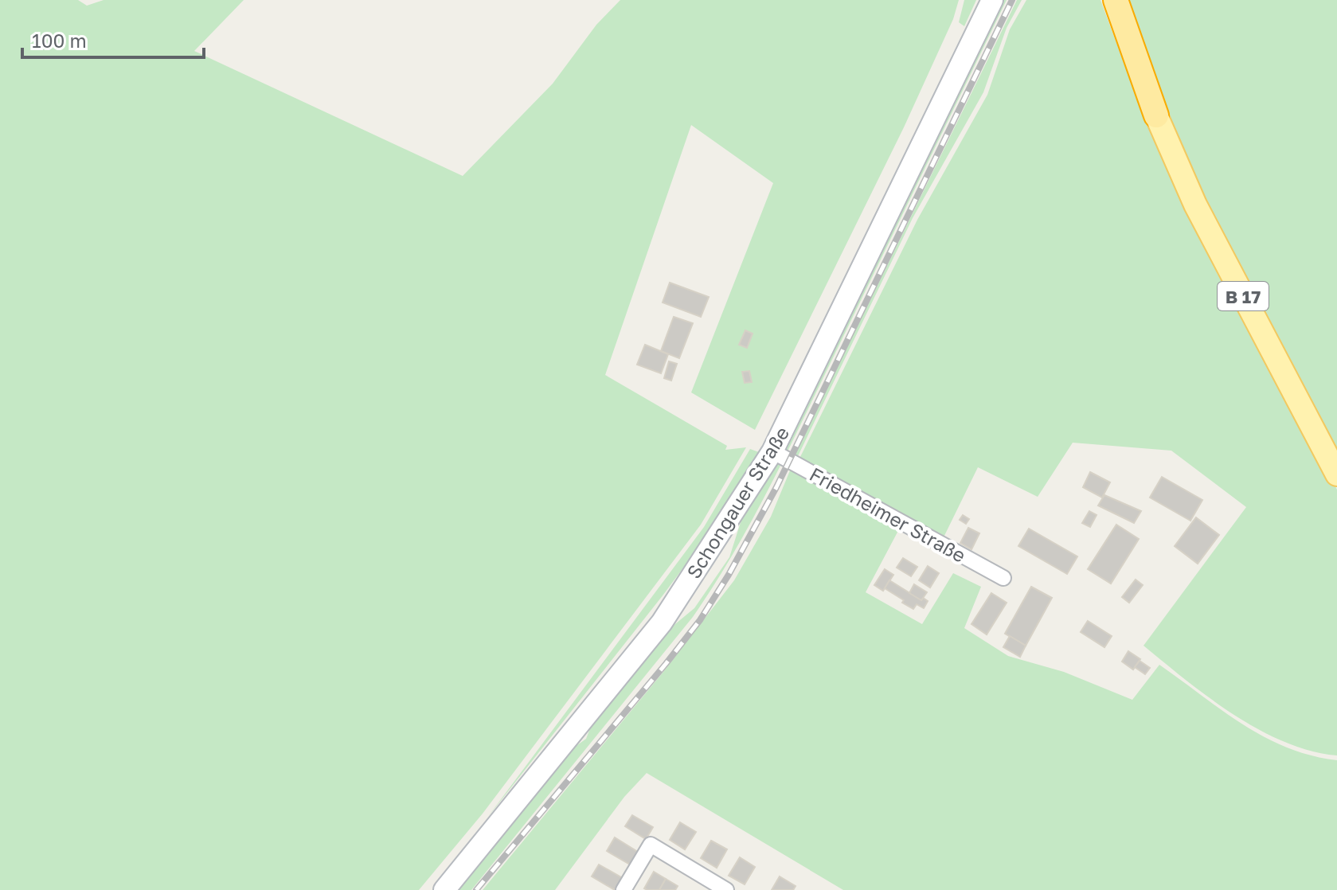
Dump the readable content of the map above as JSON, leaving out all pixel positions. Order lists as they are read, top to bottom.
{
  "streets": {
    "highway": ["B 17"],
    "main road": ["Schongauer Straße"],
    "street": ["Friedheimer Straße"]
  },
  "crossings": [
    ["Schongauer Straße", "Friedheimer Straße"]
  ],
  "scale_bar": "100 m"
}
